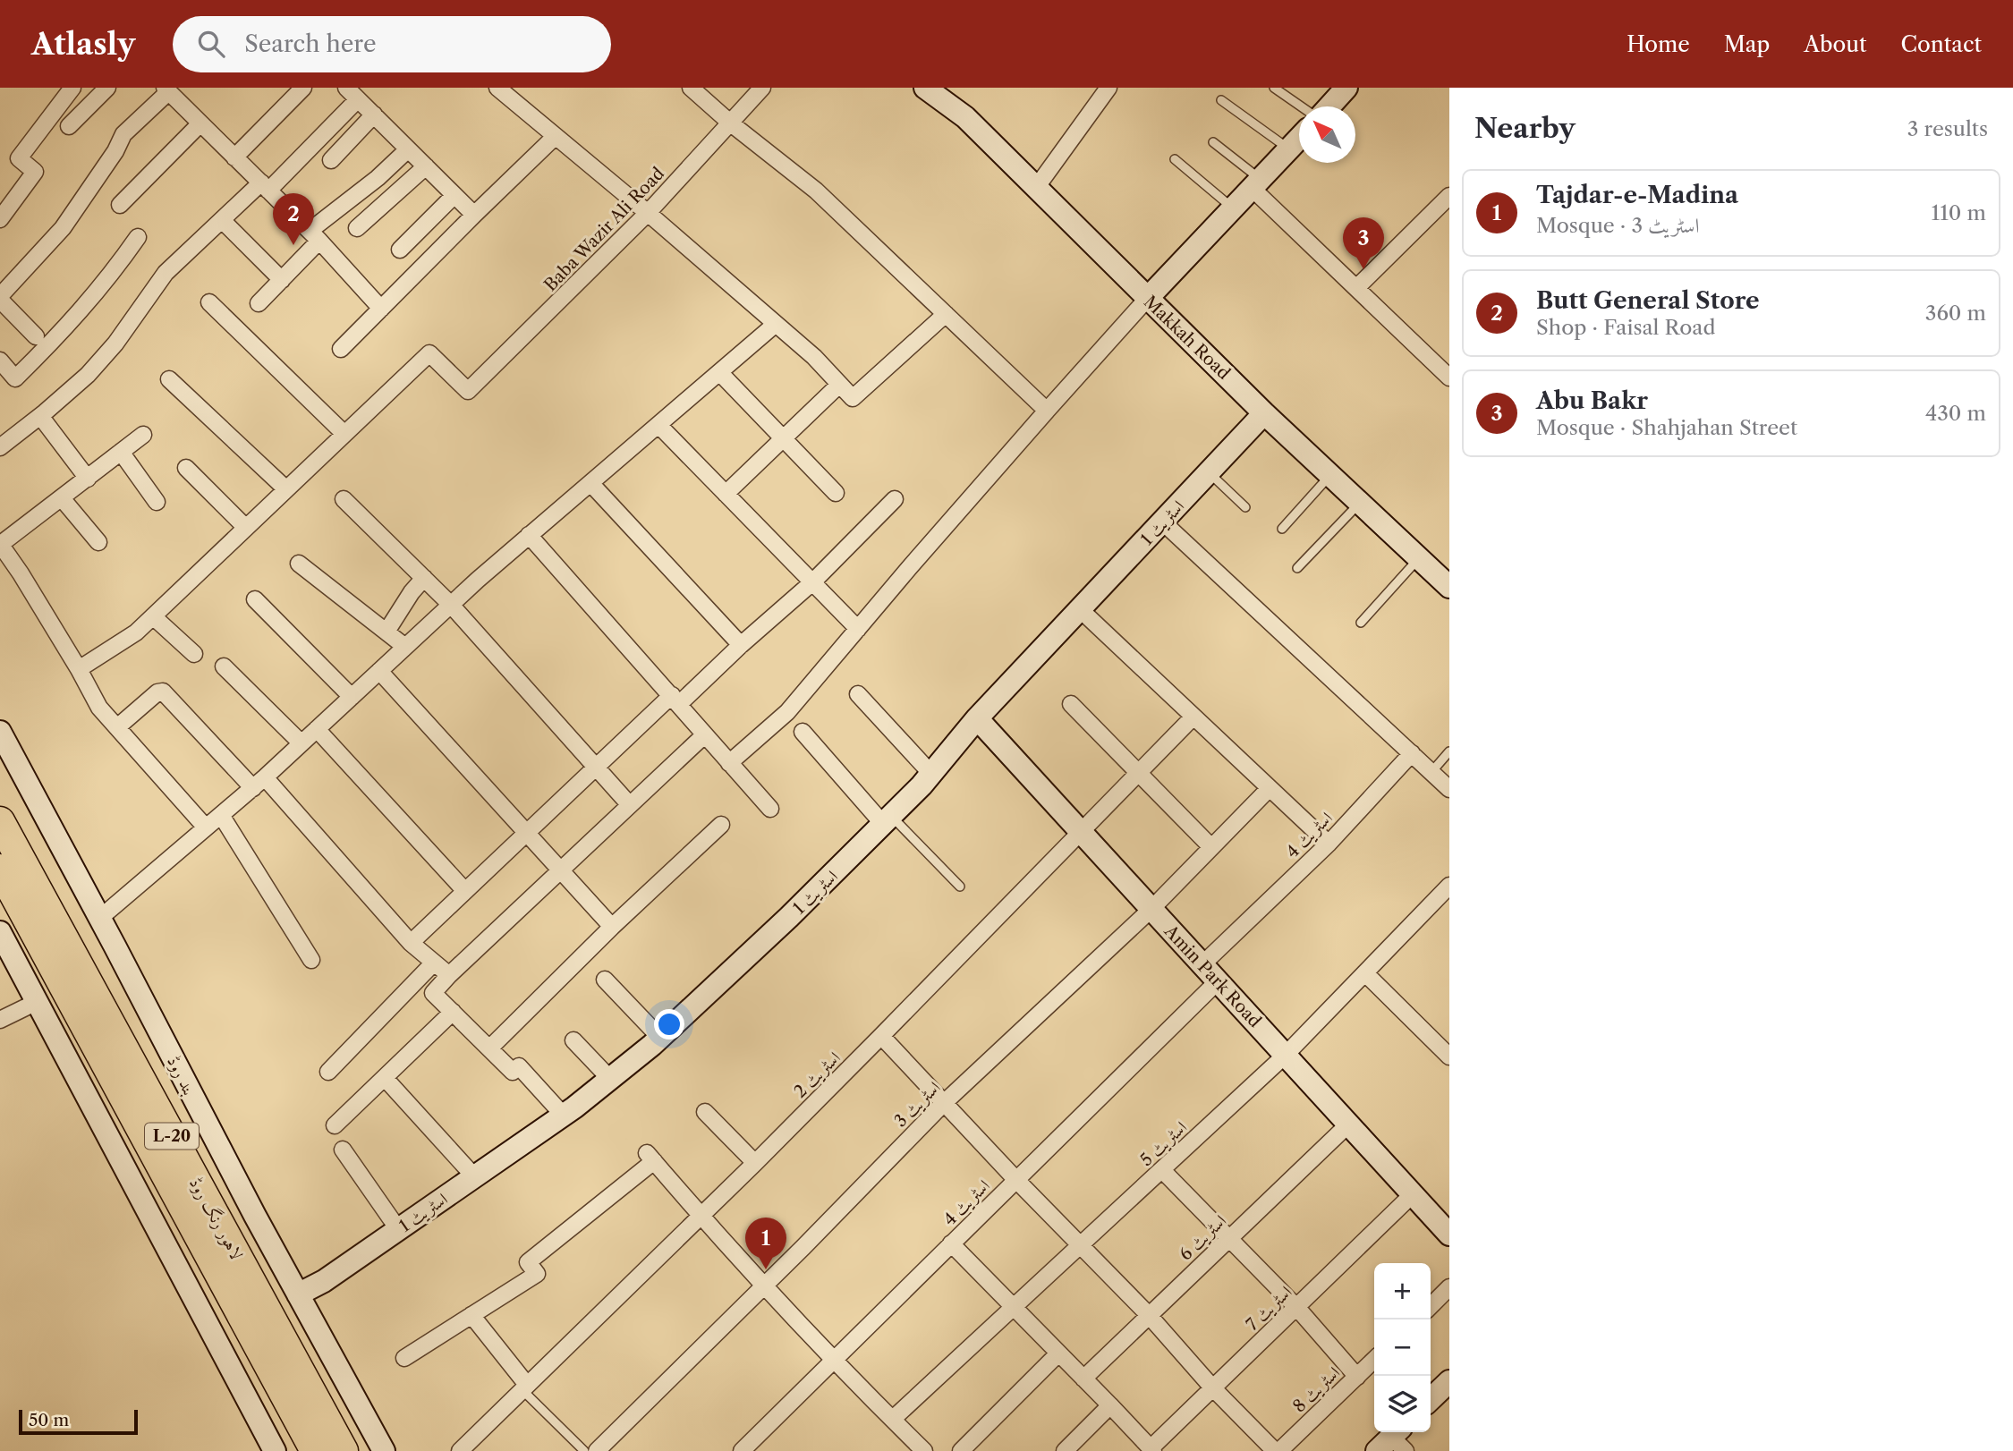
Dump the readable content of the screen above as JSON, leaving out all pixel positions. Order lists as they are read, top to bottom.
{
  "streets": {
    "highway": ["L-20", "لاہور رنگ روڈ"],
    "street": [
      "Baba Wazir Ali Road",
      "Makkah Road",
      "اسٹریٹ 1",
      "اسٹریٹ 4",
      "Amin Park Road",
      "اسٹریٹ 2",
      "بند روڈ",
      "اسٹریٹ 3",
      "اسٹریٹ 5",
      "اسٹریٹ 6",
      "اسٹریٹ 7",
      "اسٹریٹ 8"
    ]
  },
  "crossings": [
    ["Makkah Road", "اسٹریٹ 1"],
    ["اسٹریٹ 1", "Amin Park Road"],
    ["اسٹریٹ 1", "بند روڈ"],
    ["اسٹریٹ 4", "Amin Park Road"],
    ["Amin Park Road", "اسٹریٹ 2"],
    ["Amin Park Road", "اسٹریٹ 3"],
    ["Amin Park Road", "اسٹریٹ 5"],
    ["Amin Park Road", "اسٹریٹ 6"],
    ["Amin Park Road", "اسٹریٹ 7"]
  ],
  "scale_bar": "50 m",
  "north": "top left",
  "page": {
    "header": "Atlasly",
    "search": "Search here",
    "nav": [
      "Home",
      "Map",
      "About",
      "Contact"
    ],
    "heading": ["Nearby", "3 results"],
    "list": [
      {
        "mark": "1",
        "name": "Tajdar-e-Madina",
        "note": "Mosque · اسٹریٹ 3",
        "value": "110 m"
      },
      {
        "mark": "2",
        "name": "Butt General Store",
        "note": "Shop · Faisal Road",
        "value": "360 m"
      },
      {
        "mark": "3",
        "name": "Abu Bakr",
        "note": "Mosque · Shahjahan Street",
        "value": "430 m"
      }
    ],
    "pins": ["2", "3", "1"],
    "map_buttons": ["+", "−"],
    "scale": "50 m"
  }
}
